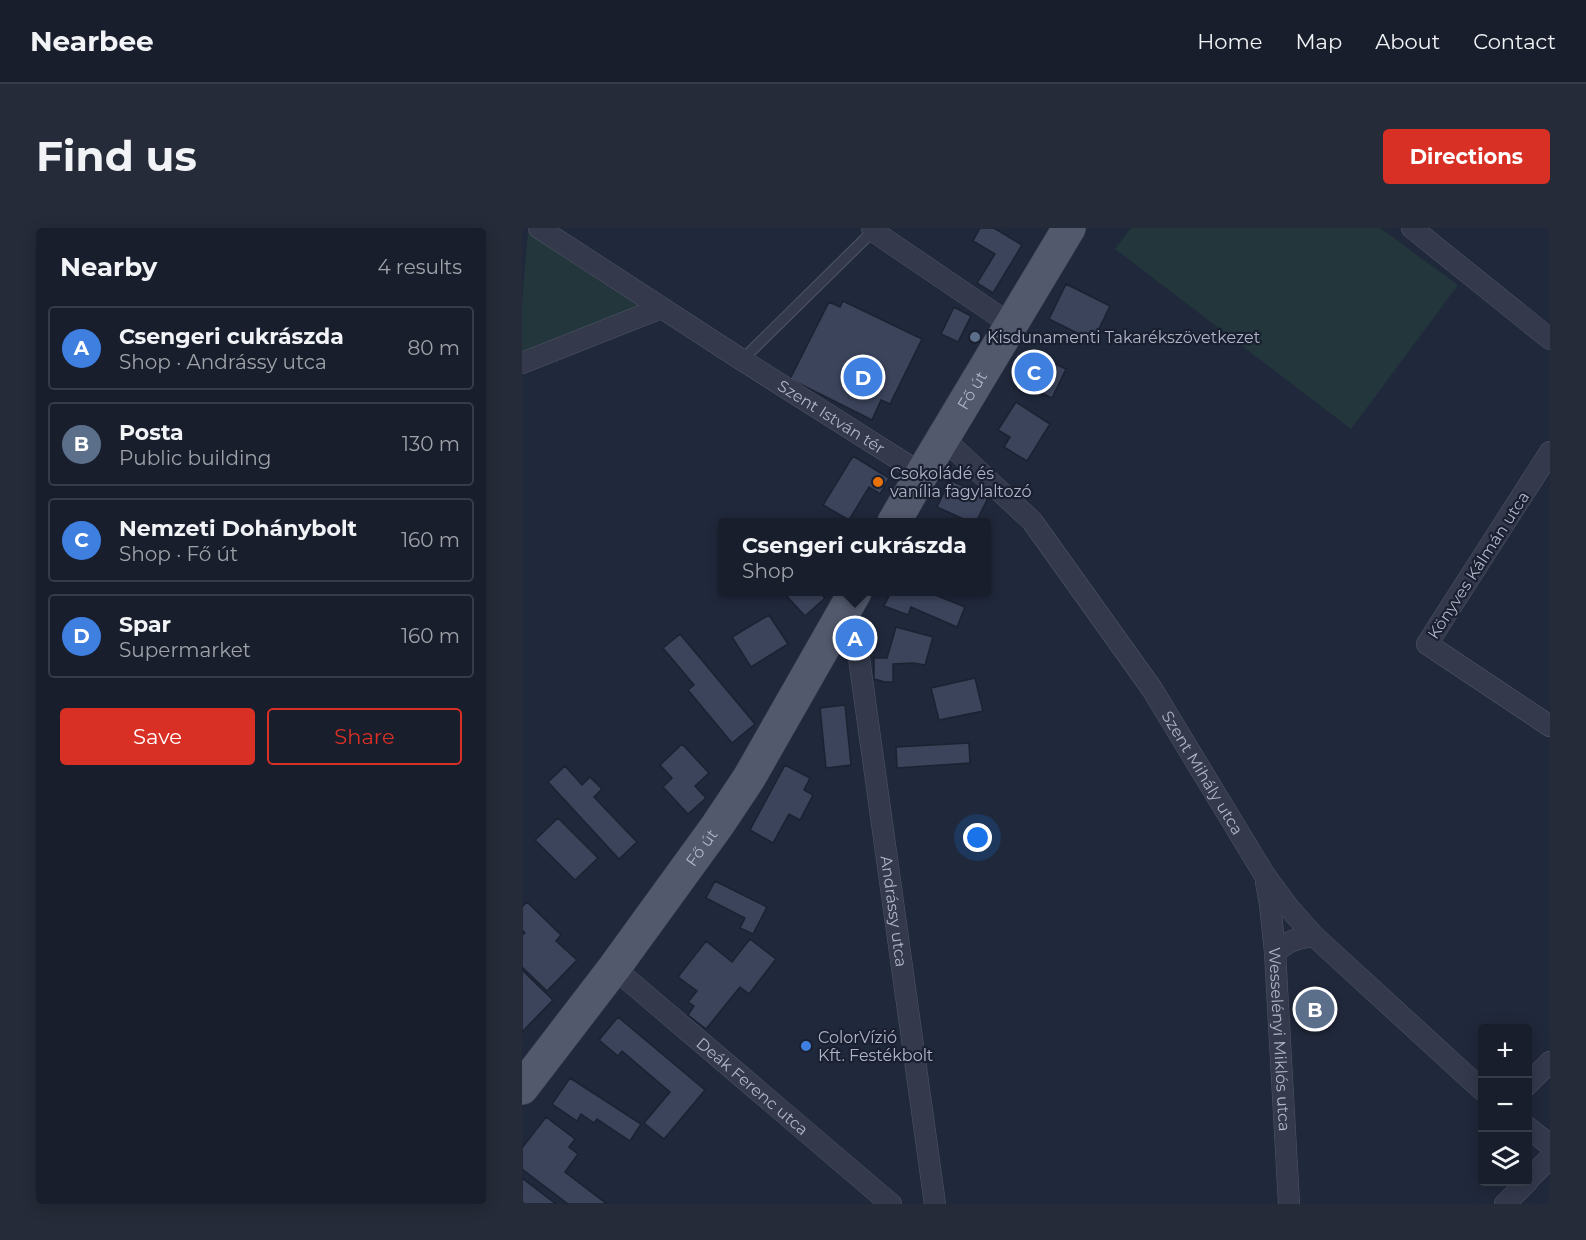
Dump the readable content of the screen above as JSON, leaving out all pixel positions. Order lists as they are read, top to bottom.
{
  "streets": {
    "main road": ["Fő út"],
    "street": [
      "Szent István tér",
      "Könyves Kálmán utca",
      "Szent Mihály utca",
      "Andrássy utca",
      "Wesselényi Miklós utca",
      "Deák Ferenc utca"
    ]
  },
  "crossings": [
    ["Fő út", "Szent István tér"],
    ["Fő út", "Szent Mihály utca"],
    ["Fő út", "Andrássy utca"],
    ["Fő út", "Deák Ferenc utca"],
    ["Szent Mihály utca", "Wesselényi Miklós utca"]
  ],
  "places": ["Kisdunamenti Takarékszövetkezet", "Csokoládé és vanília fagylaltozó", "ColorVízió Kft. Festékbolt"],
  "page": {
    "header": "Nearbee",
    "nav": [
      "Home",
      "Map",
      "About",
      "Contact"
    ],
    "buttons": [
      "Directions",
      ["Save", "Share"]
    ],
    "title": "Find us",
    "heading": ["Nearby", "4 results"],
    "list": [
      {
        "mark": "A",
        "name": "Csengeri cukrászda",
        "note": "Shop · Andrássy utca",
        "value": "80 m"
      },
      {
        "mark": "B",
        "name": "Posta",
        "note": "Public building",
        "value": "130 m"
      },
      {
        "mark": "C",
        "name": "Nemzeti Dohánybolt",
        "note": "Shop · Fő út",
        "value": "160 m"
      },
      {
        "mark": "D",
        "name": "Spar",
        "note": "Supermarket",
        "value": "160 m"
      }
    ],
    "pins": [
      "C",
      "D",
      "A",
      "B"
    ],
    "popup": ["Csengeri cukrászda", "Shop"],
    "map_buttons": ["+", "−"]
  }
}
